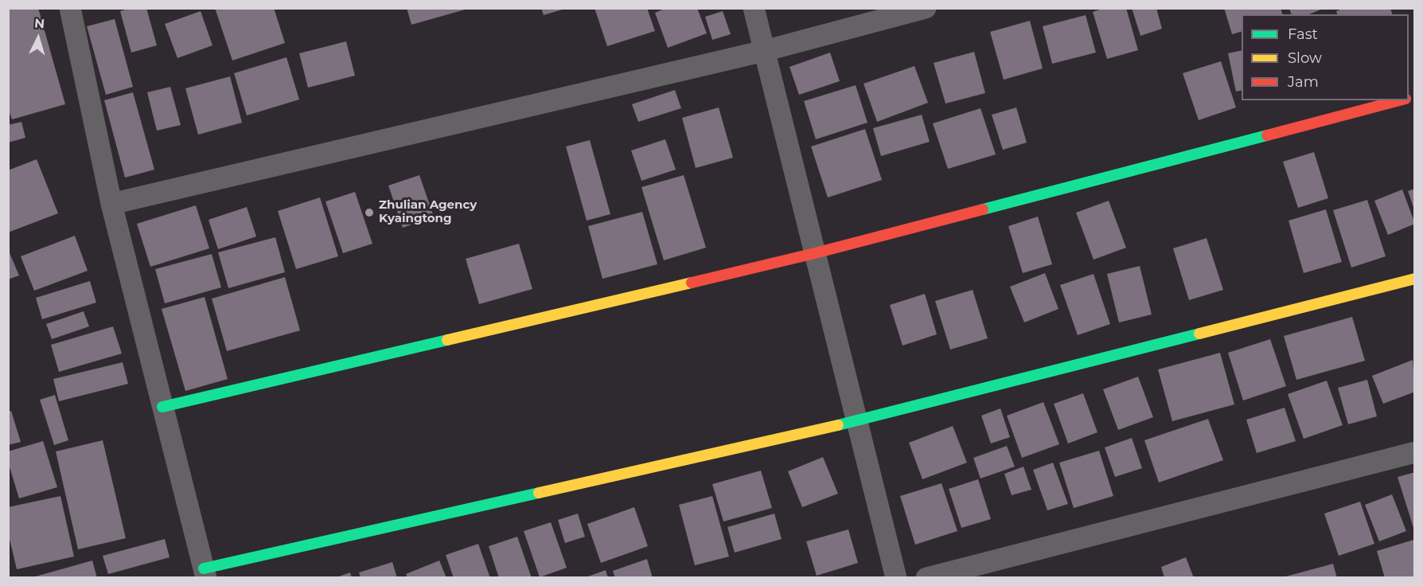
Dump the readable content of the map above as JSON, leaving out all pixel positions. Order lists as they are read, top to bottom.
{
  "places": ["Zhulian Agency Kyaingtong"],
  "legend": ["Fast", "Slow", "Jam"],
  "north": "top"
}
